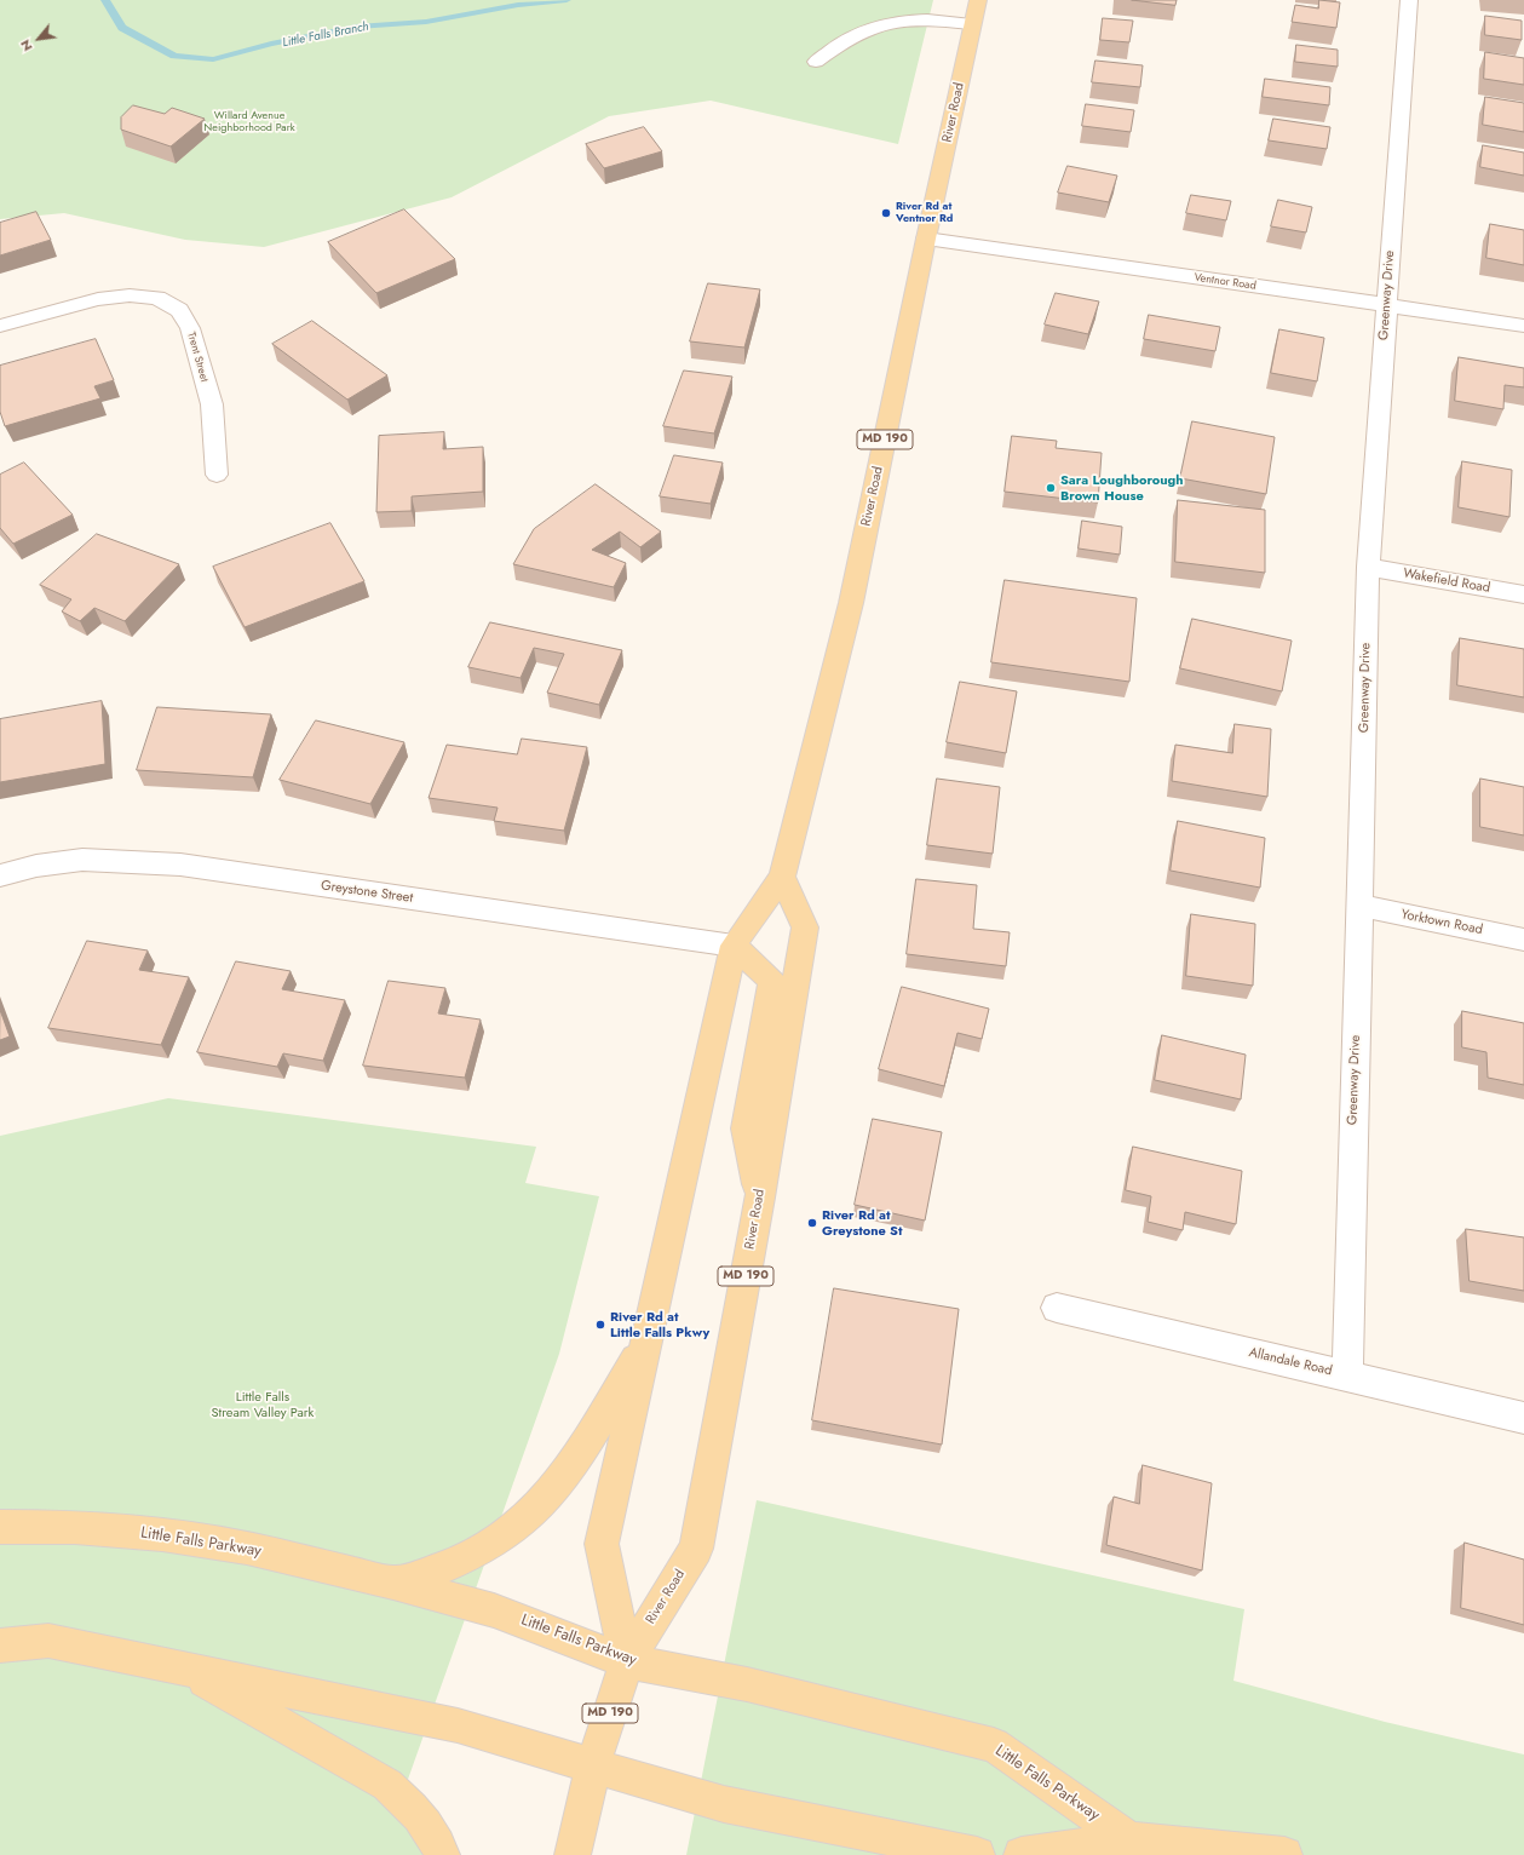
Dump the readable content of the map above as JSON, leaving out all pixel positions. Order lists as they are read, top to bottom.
{
  "streets": {
    "main road": ["River Road", "MD 190", "Little Falls Parkway"],
    "street": [
      "Ventnor Road",
      "Greenway Drive",
      "Trent Street",
      "Wakefield Road",
      "Greystone Street",
      "Yorktown Road",
      "Allandale Road"
    ]
  },
  "crossings": [
    ["River Road", "Ventnor Road"],
    ["River Road", "Greystone Street"],
    ["River Road", "Little Falls Parkway"],
    ["Ventnor Road", "Greenway Drive"],
    ["Greenway Drive", "Wakefield Road"],
    ["Greenway Drive", "Yorktown Road"],
    ["Greenway Drive", "Allandale Road"]
  ],
  "water": ["Little Falls Branch"],
  "parks": ["Willard Avenue Neighborhood Park", "Little Falls Stream Valley Park"],
  "places": [
    "River Rd at Ventnor Rd",
    "Sara Loughborough Brown House",
    "River Rd at Greystone St",
    "River Rd at Little Falls Pkwy"
  ],
  "north": "bottom left"
}
